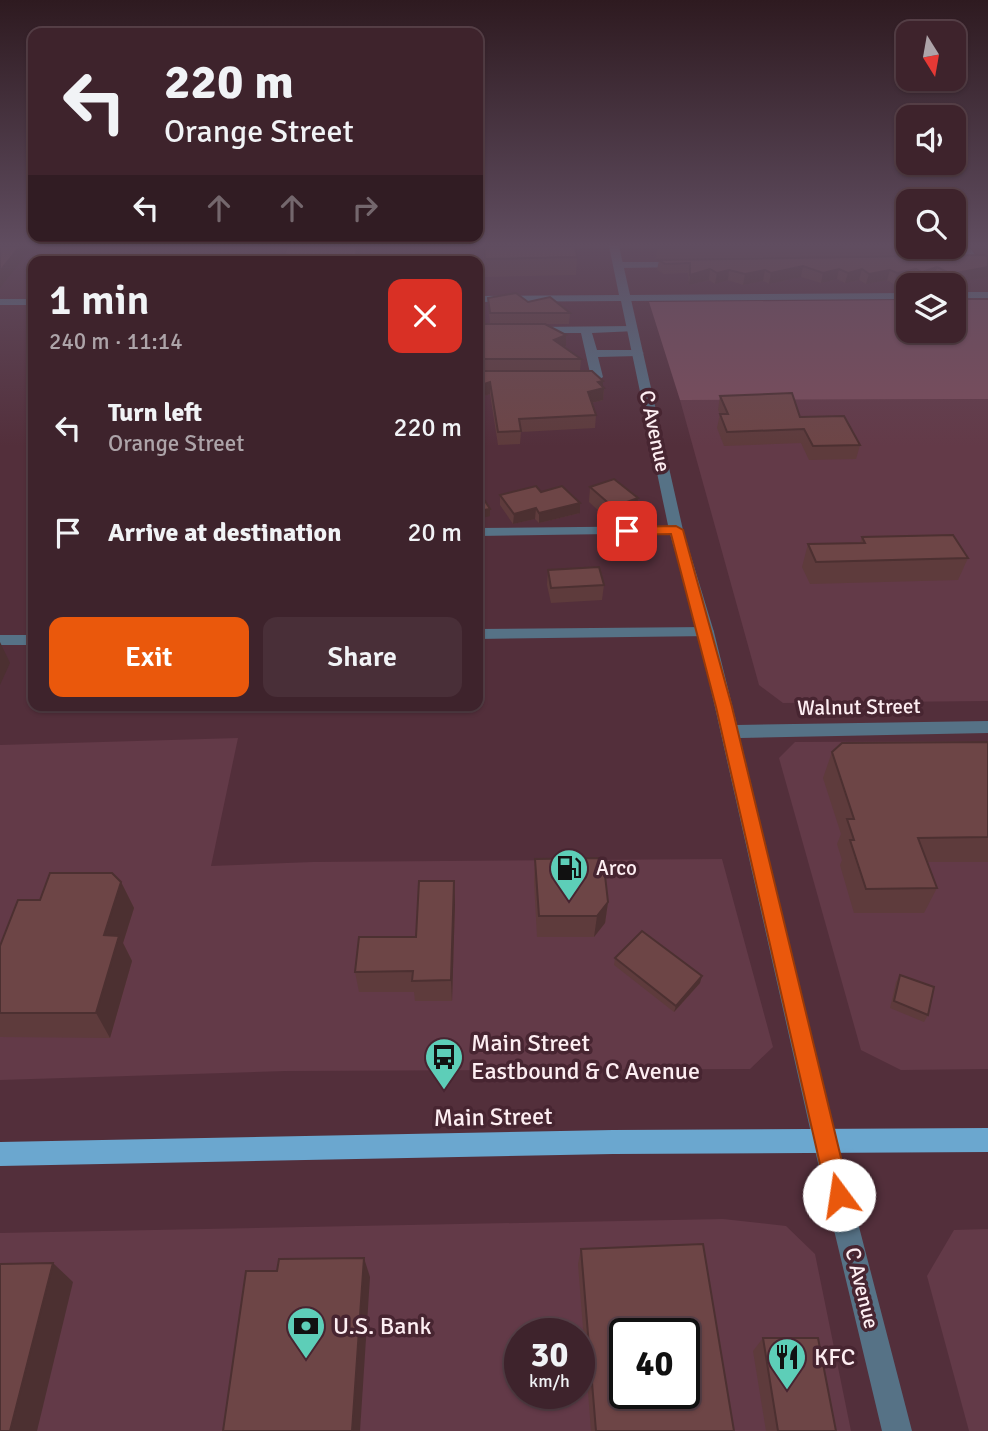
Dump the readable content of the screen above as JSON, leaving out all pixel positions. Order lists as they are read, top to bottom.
{
  "streets": {
    "main road": ["Main Street"],
    "street": ["C Avenue", "Walnut Street"]
  },
  "crossings": [
    ["C Avenue", "Walnut Street"],
    ["C Avenue", "Main Street"]
  ],
  "places": {
    "fuel station": ["Arco"],
    "bus stop": ["Main Street Eastbound & C Avenue"],
    "bank": ["U.S. Bank"],
    "restaurant": ["KFC"]
  },
  "north": "bottom",
  "page": {
    "turn": ["220 m", "Orange Street"],
    "heading": ["1 min", "240 m · 11:14"],
    "list": [
      {
        "name": "Turn left",
        "note": "Orange Street",
        "value": "220 m"
      },
      {
        "name": "Arrive at destination",
        "value": "20 m"
      }
    ],
    "buttons": ["Exit", "Share"],
    "speed": "30 km/h",
    "limit": "40"
  }
}
